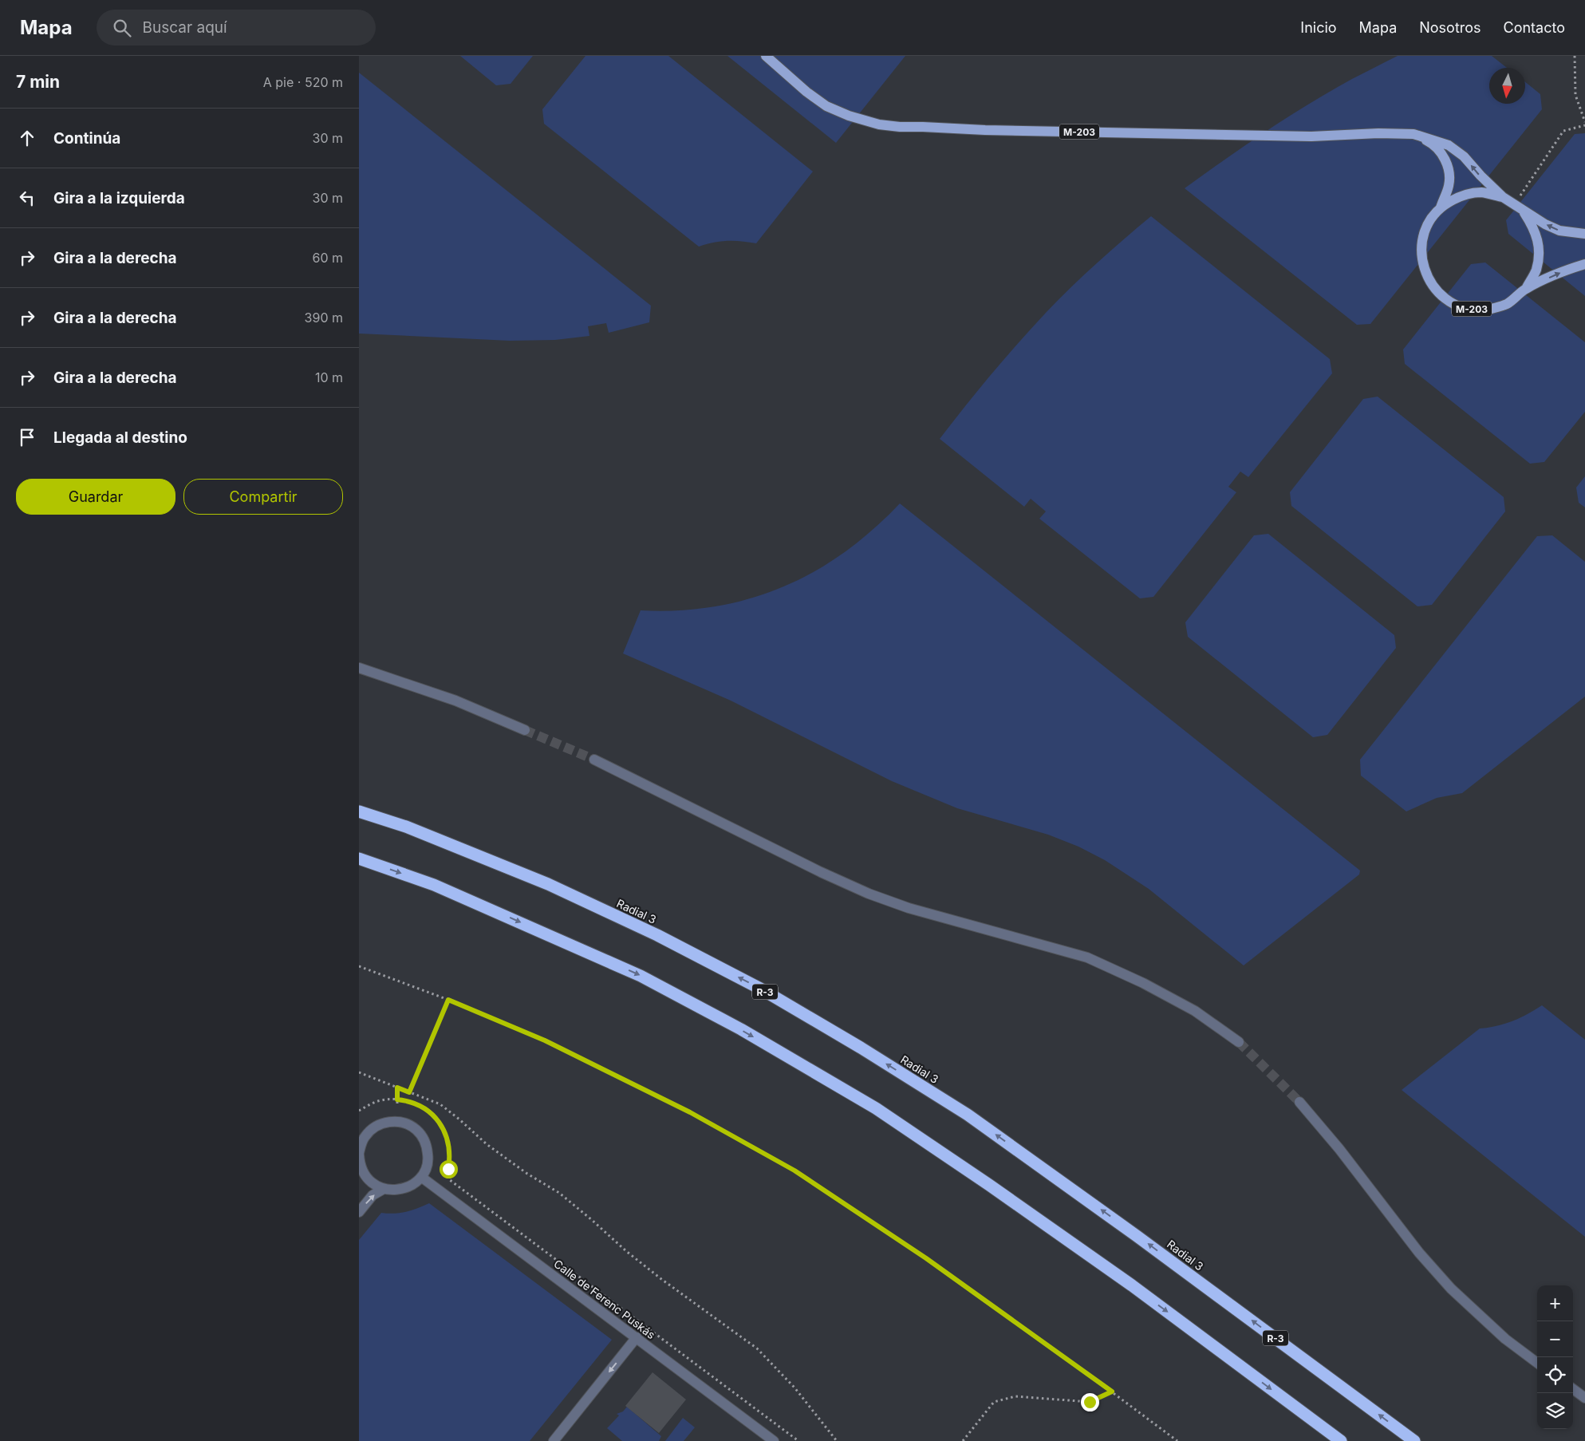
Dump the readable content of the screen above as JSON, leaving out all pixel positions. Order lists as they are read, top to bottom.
{
  "streets": {
    "highway": ["Radial 3", "R-3"],
    "main road": ["M-203"],
    "street": ["Calle de Ferenc Puskás"]
  },
  "north": "bottom",
  "page": {
    "header": "Mapa",
    "search": "Buscar aquí",
    "nav": [
      "Inicio",
      "Mapa",
      "Nosotros",
      "Contacto"
    ],
    "heading": ["7 min", "A pie · 520 m"],
    "list": [
      ["Continúa", "30 m"],
      ["Gira a la izquierda", "30 m"],
      ["Gira a la derecha", "60 m"],
      ["Gira a la derecha", "390 m"],
      ["Gira a la derecha", "10 m"],
      "Llegada al destino"
    ],
    "buttons": ["Guardar", "Compartir"],
    "map_buttons": ["+", "−"]
  }
}
